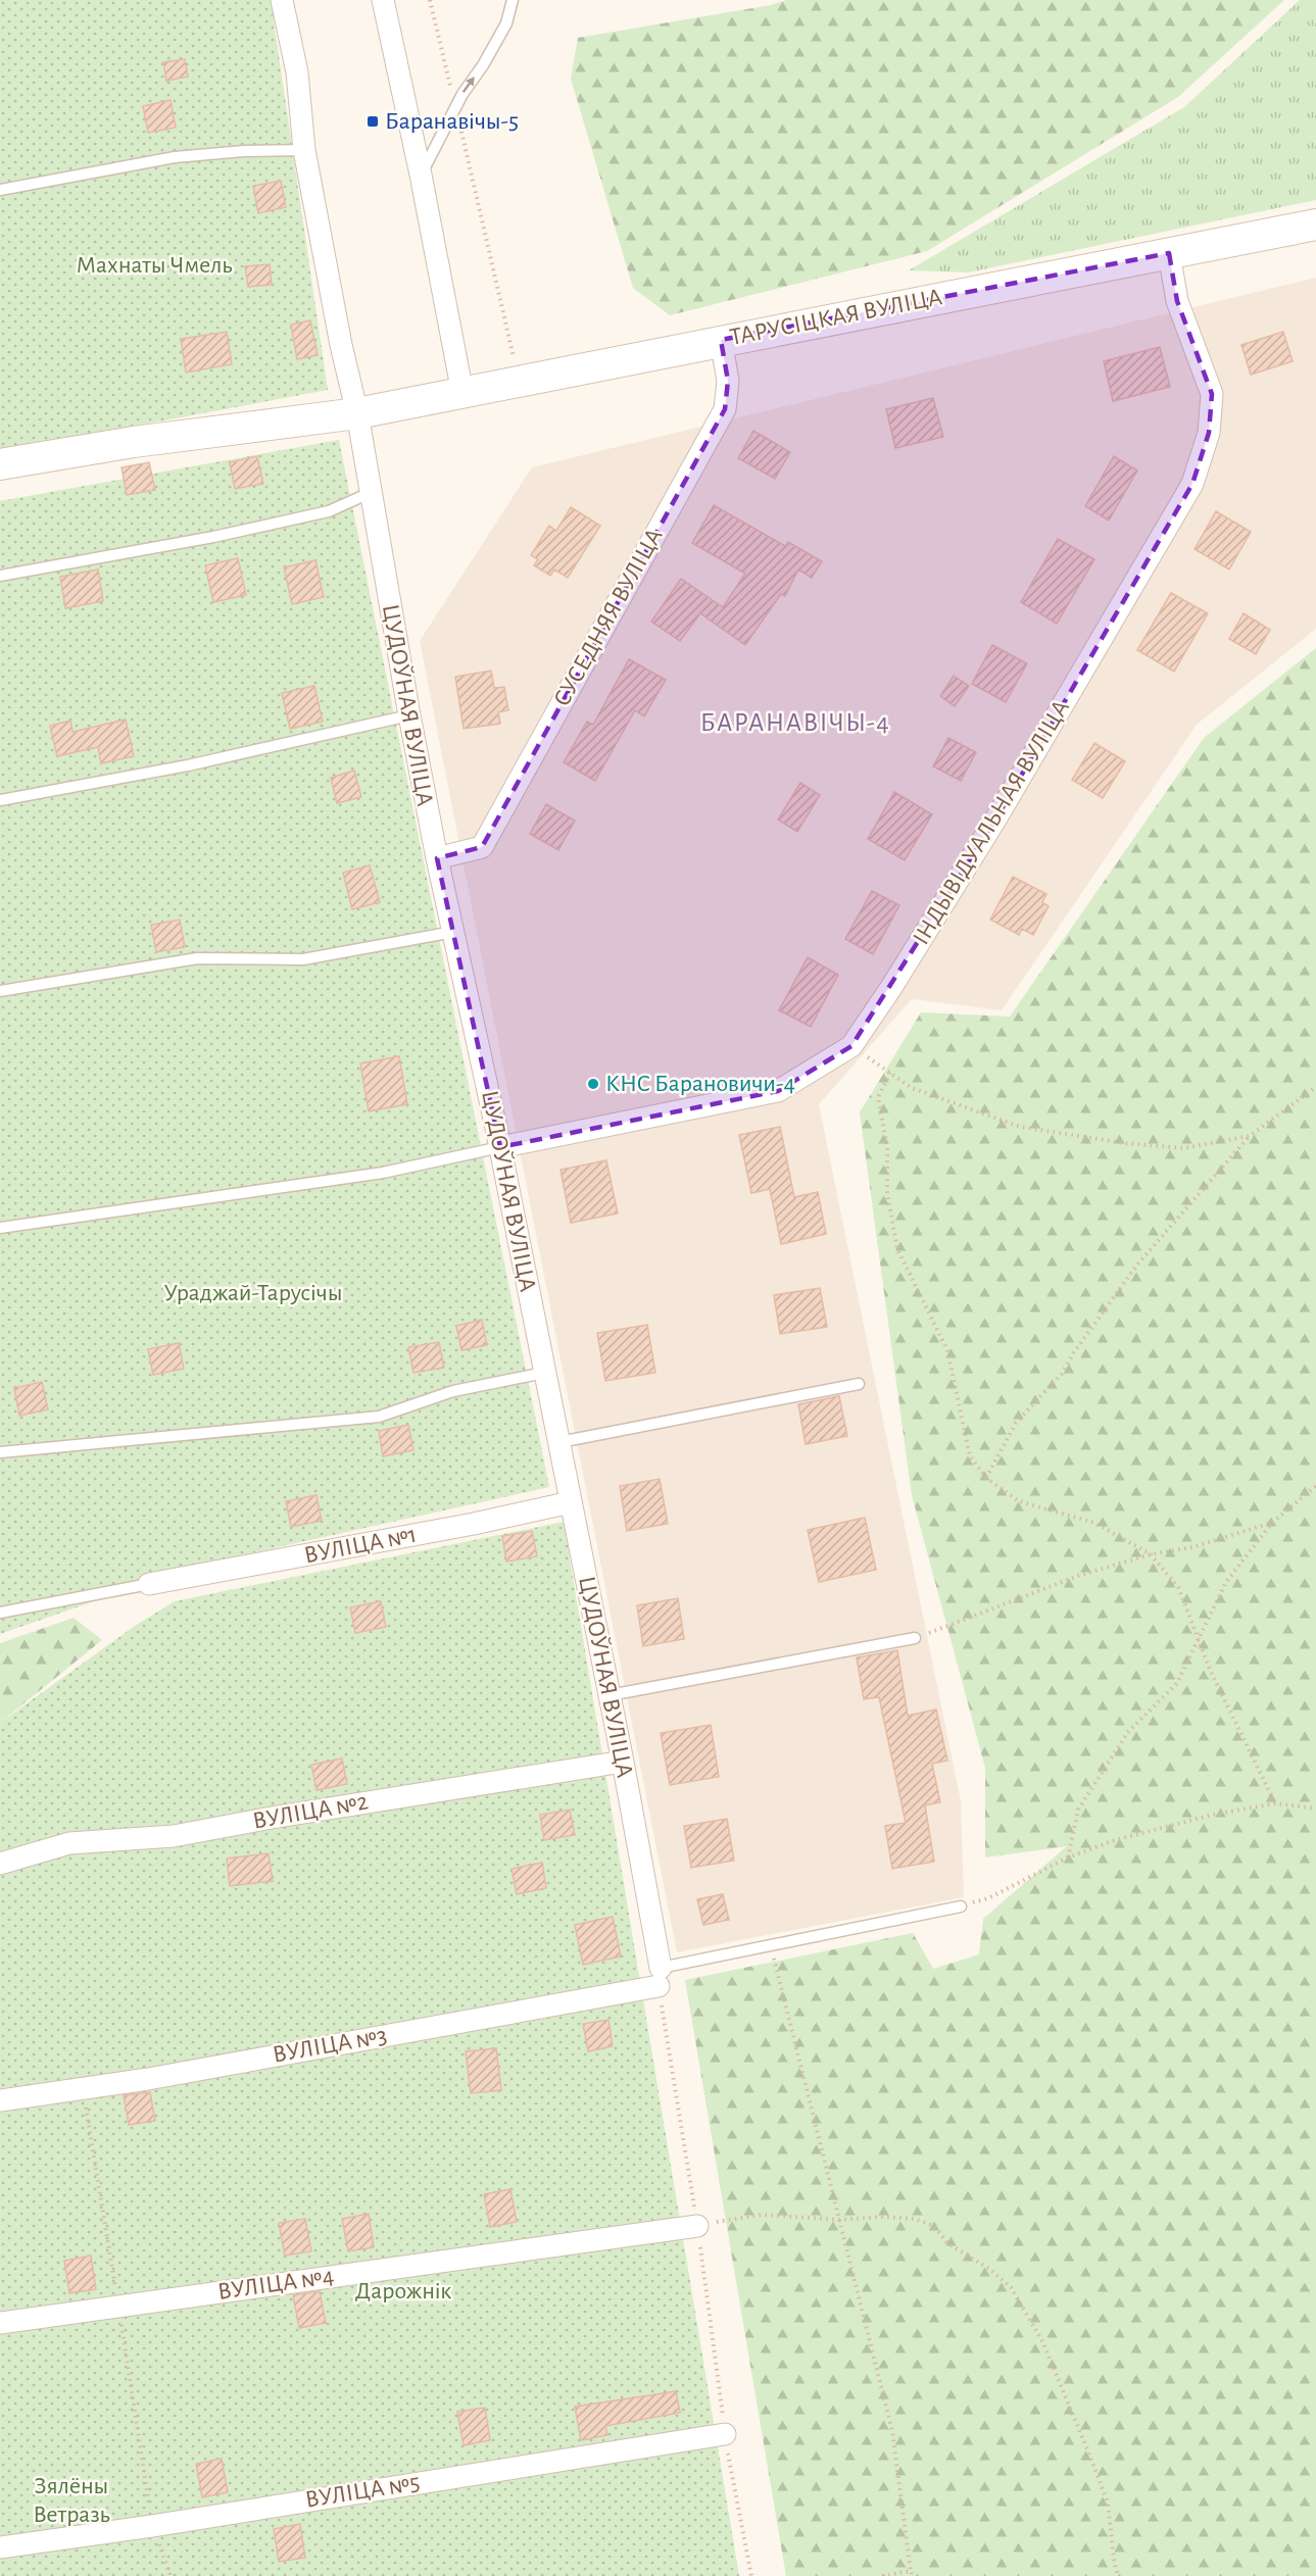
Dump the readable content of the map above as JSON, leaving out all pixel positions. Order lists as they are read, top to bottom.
{
  "streets": {
    "street": [
      "ТАРУСІЦКАЯ ВУЛІЦА",
      "СУСЕДНЯЯ ВУЛІЦА",
      "ЦУДОЎНАЯ ВУЛІЦА",
      "ІНДЫВІДУАЛЬНАЯ ВУЛІЦА",
      "ВУЛІЦА №1",
      "ВУЛІЦА №2",
      "ВУЛІЦА №3",
      "ВУЛІЦА №4",
      "ВУЛІЦА №5"
    ]
  },
  "crossings": [
    ["ТАРУСІЦКАЯ ВУЛІЦА", "СУСЕДНЯЯ ВУЛІЦА"],
    ["ТАРУСІЦКАЯ ВУЛІЦА", "ЦУДОЎНАЯ ВУЛІЦА"],
    ["ТАРУСІЦКАЯ ВУЛІЦА", "ІНДЫВІДУАЛЬНАЯ ВУЛІЦА"],
    ["СУСЕДНЯЯ ВУЛІЦА", "ЦУДОЎНАЯ ВУЛІЦА"],
    ["ЦУДОЎНАЯ ВУЛІЦА", "ІНДЫВІДУАЛЬНАЯ ВУЛІЦА"],
    ["ЦУДОЎНАЯ ВУЛІЦА", "ВУЛІЦА №1"],
    ["ЦУДОЎНАЯ ВУЛІЦА", "ВУЛІЦА №2"],
    ["ЦУДОЎНАЯ ВУЛІЦА", "ВУЛІЦА №3"]
  ],
  "districts": ["БАРАНАВІЧЫ-4"],
  "parks": [
    "Махнаты Чмель",
    "Ураджай-Тарусічы",
    "Дарожнік",
    "Зялёны Ветразь"
  ],
  "places": {
    "transit": ["Баранавічы-5"],
    "other": ["КНС Барановичи-4"]
  }
}
